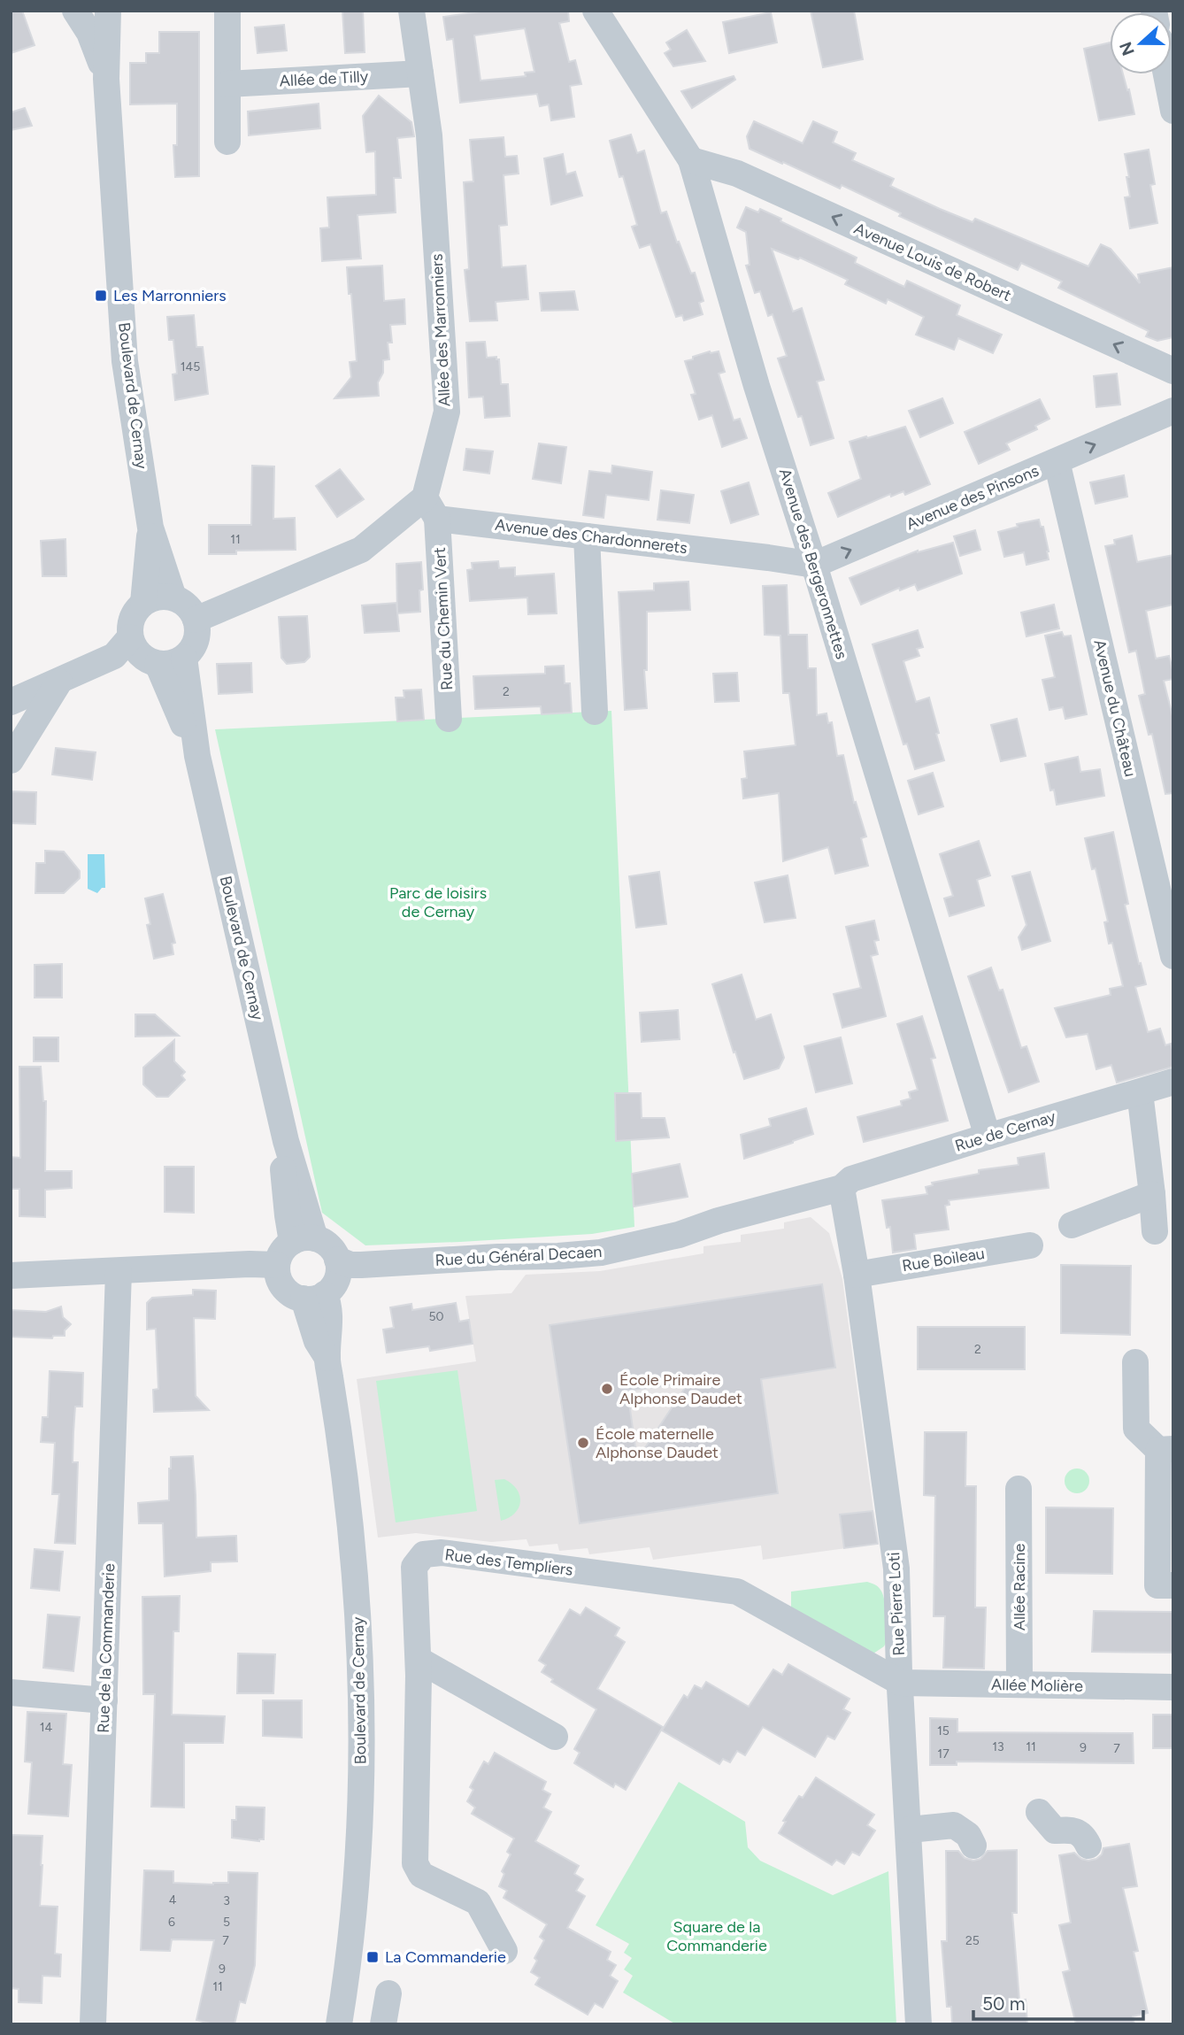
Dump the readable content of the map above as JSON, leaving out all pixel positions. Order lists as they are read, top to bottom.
{
  "streets": {
    "street": [
      "Allée de Tilly",
      "Avenue Louis de Robert",
      "Allée des Marronniers",
      "Boulevard de Cernay",
      "Avenue des Pinsons",
      "Avenue des Chardonnerets",
      "Avenue des Bergeronnettes",
      "Rue du Chemin Vert",
      "Avenue du Château",
      "Rue de Cernay",
      "Rue du Général Decaen",
      "Rue Boileau",
      "Rue des Templiers",
      "Allée Racine",
      "Rue Pierre Loti",
      "Rue de la Commanderie",
      "Allée Molière"
    ]
  },
  "crossings": [
    ["Allée de Tilly", "Allée des Marronniers"],
    ["Avenue Louis de Robert", "Avenue des Bergeronnettes"],
    ["Allée des Marronniers", "Avenue des Chardonnerets"],
    ["Allée des Marronniers", "Rue du Chemin Vert"],
    ["Boulevard de Cernay", "Rue du Général Decaen"],
    ["Avenue des Pinsons", "Avenue des Chardonnerets"],
    ["Avenue des Pinsons", "Avenue des Bergeronnettes"],
    ["Avenue des Pinsons", "Avenue du Château"],
    ["Avenue des Chardonnerets", "Avenue des Bergeronnettes"],
    ["Avenue des Chardonnerets", "Rue du Chemin Vert"],
    ["Avenue des Bergeronnettes", "Rue de Cernay"],
    ["Rue de Cernay", "Rue du Général Decaen"],
    ["Rue de Cernay", "Rue Pierre Loti"],
    ["Rue du Général Decaen", "Rue Pierre Loti"],
    ["Rue Boileau", "Rue Pierre Loti"],
    ["Rue des Templiers", "Rue Pierre Loti"],
    ["Rue des Templiers", "Allée Molière"],
    ["Allée Racine", "Allée Molière"],
    ["Rue Pierre Loti", "Allée Molière"]
  ],
  "one_way": ["Avenue Louis de Robert", "Avenue des Pinsons"],
  "parks": ["Parc de loisirs de Cernay", "Square de la Commanderie"],
  "places": {
    "transit": ["Les Marronniers", "La Commanderie"],
    "other": ["École Primaire Alphonse Daudet", "École maternelle Alphonse Daudet"]
  },
  "house_numbers": [
    "145",
    "11",
    "2",
    "50",
    "2",
    "14",
    "15",
    "13",
    "11",
    "9",
    "7",
    "17",
    "4",
    "3",
    "6",
    "5",
    "7",
    "25",
    "9",
    "11"
  ],
  "scale_bar": "50 m",
  "north": "left"
}
